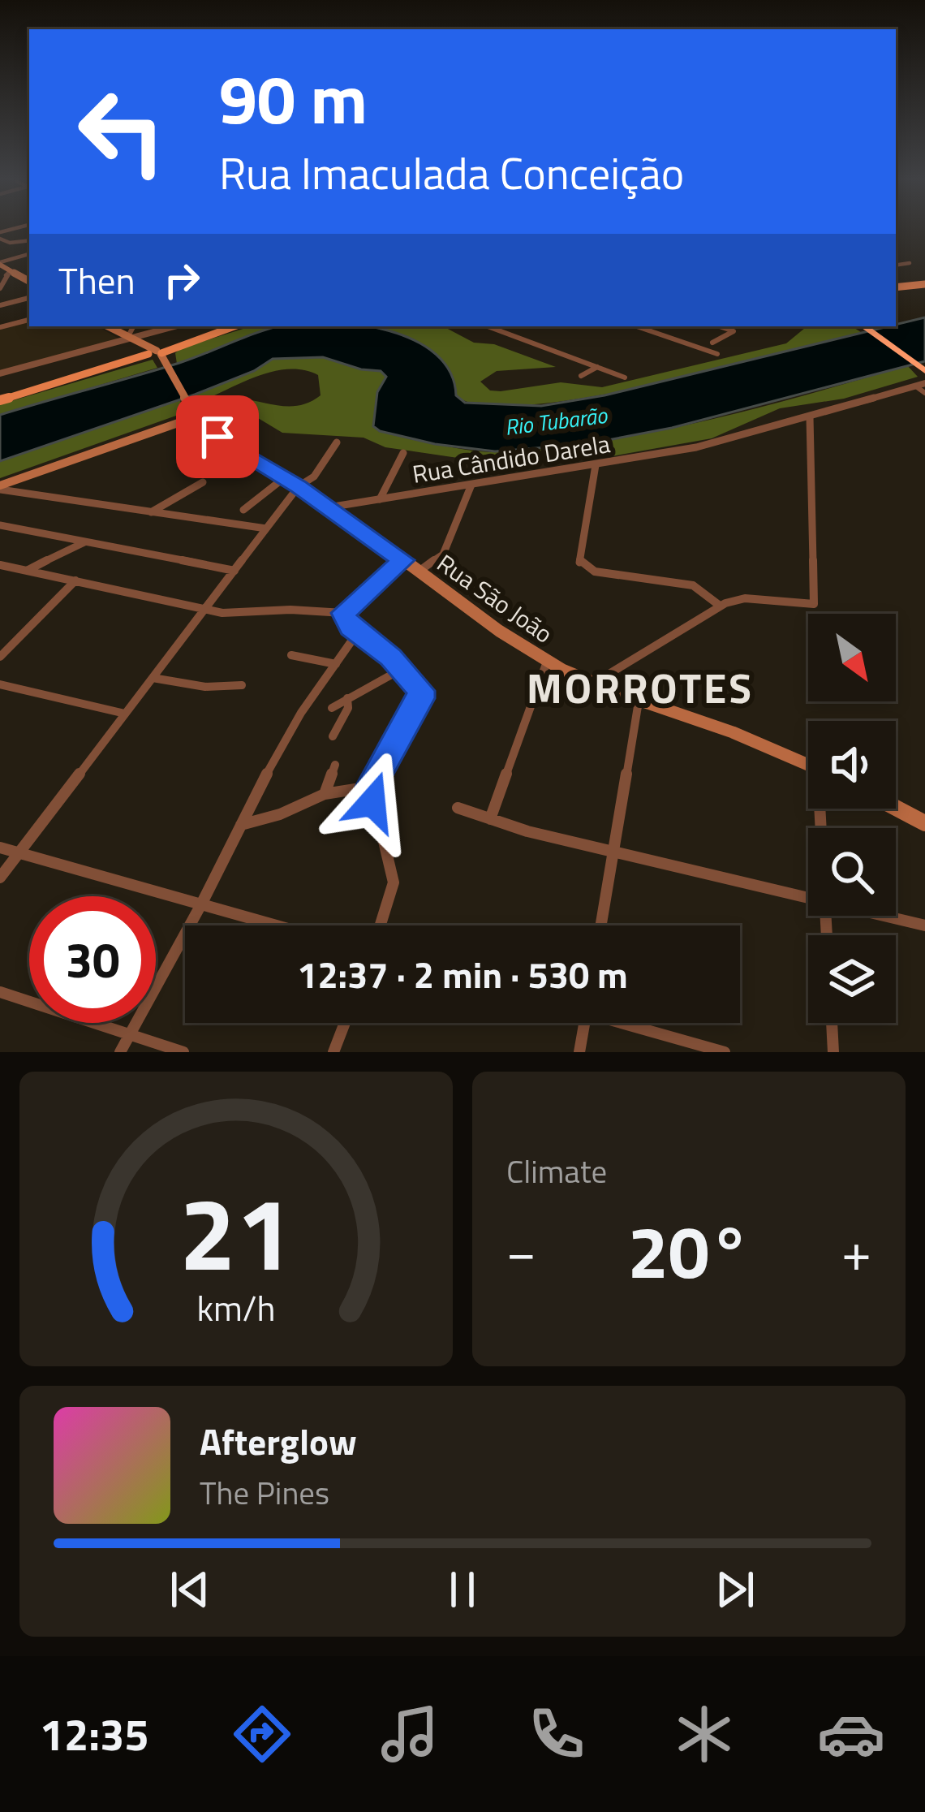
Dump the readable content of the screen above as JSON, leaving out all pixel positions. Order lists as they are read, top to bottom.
{
  "streets": {
    "main road": ["Rua São João"],
    "street": ["Rua Cândido Darela"]
  },
  "crossings": [
    ["Rua Cândido Darela", "Rua São João"]
  ],
  "districts": ["MORROTES"],
  "water": ["Rio Tubarão"],
  "north": "bottom right",
  "page": {
    "turn": ["90 m", "Rua Imaculada Conceição"],
    "then": "Then",
    "limit": "30",
    "trip": "12:37 · 2 min · 530 m",
    "tile": "Climate",
    "heat": ["−", "20°", "+"],
    "song": ["Afterglow", "The Pines"],
    "tabs": "12:35",
    "gauge": ["21", "km/h"]
  }
}
